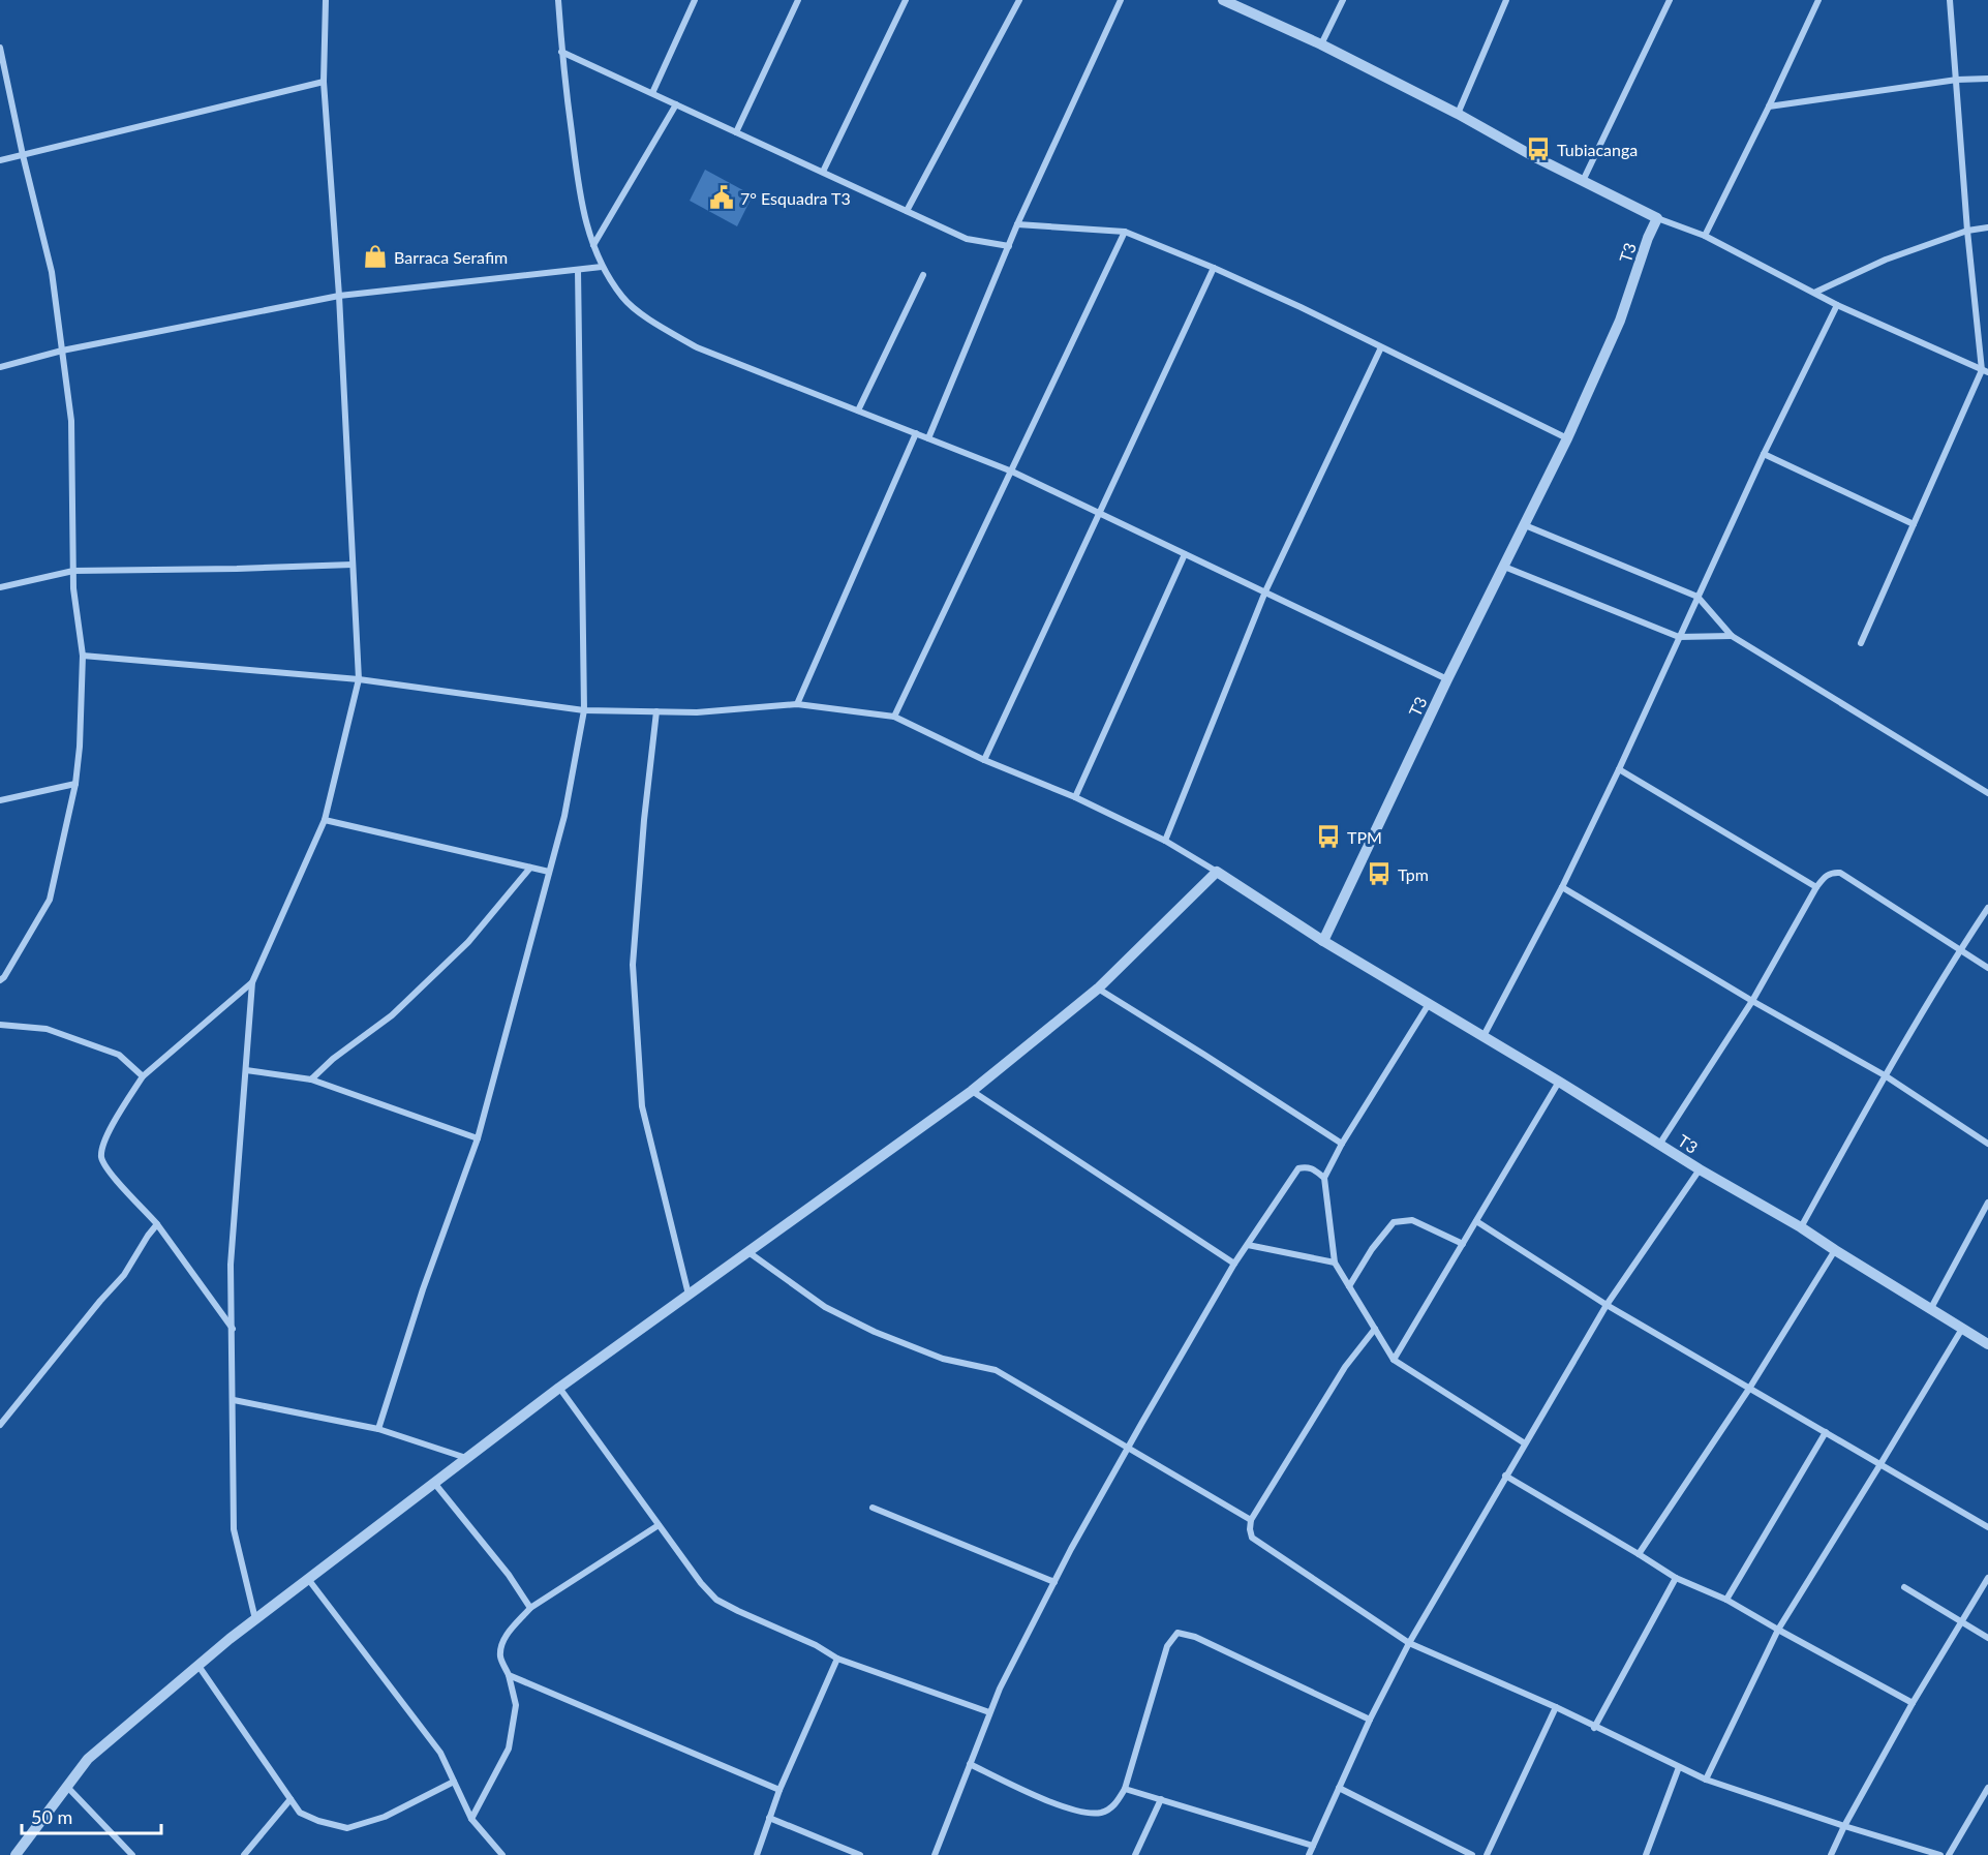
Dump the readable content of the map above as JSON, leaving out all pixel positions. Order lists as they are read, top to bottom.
{
  "streets": {
    "street": ["T3"]
  },
  "places": {
    "bus stop": ["Tubiacanga", "TPM", "Tpm"],
    "public building": ["7° Esquadra T3"],
    "shop": ["Barraca Serafim"]
  },
  "scale_bar": "50 m"
}
